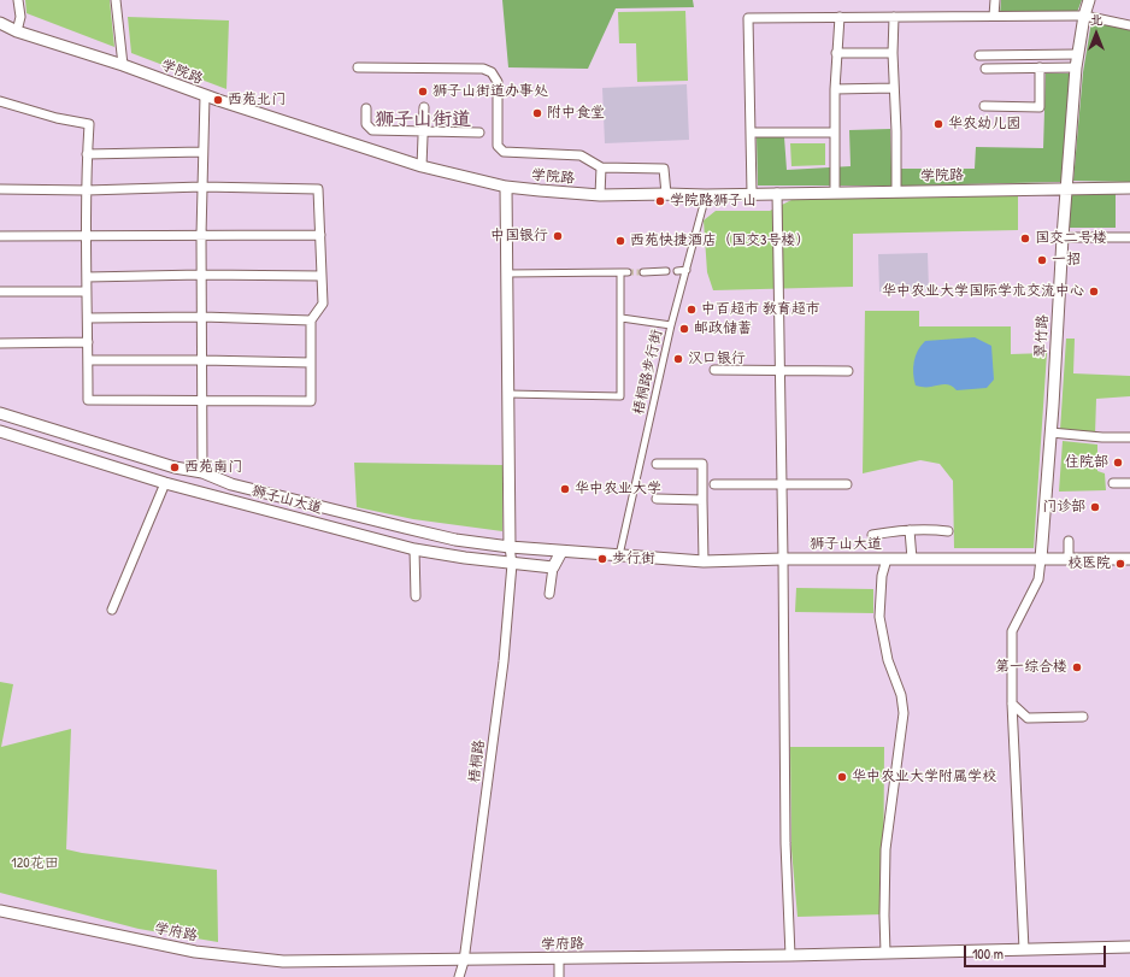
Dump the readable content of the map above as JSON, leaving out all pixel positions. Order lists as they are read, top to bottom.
{
  "streets": {
    "street": [
      "学院路",
      "翠竹路",
      "梧桐路步行街",
      "狮子山大道",
      "梧桐路",
      "学府路"
    ]
  },
  "crossings": [
    ["学院路", "翠竹路"],
    ["学院路", "梧桐路步行街"],
    ["翠竹路", "狮子山大道"],
    ["梧桐路步行街", "狮子山大道"],
    ["狮子山大道", "梧桐路"],
    ["梧桐路", "学府路"]
  ],
  "districts": ["狮子山街道"],
  "parks": ["120花田"],
  "places": [
    "狮子山街道办事处",
    "西苑北门",
    "附中食堂",
    "华农幼儿园",
    "学院路狮子山",
    "中国银行",
    "国交二号楼",
    "西苑快捷酒店（国交3号楼）",
    "一招",
    "华中农业大学国际学术交流中心",
    "中百超市 教育超市",
    "邮政储蓄",
    "汉口银行",
    "住院部",
    "西苑南门",
    "华中农业大学",
    "门诊部",
    "步行街",
    "校医院",
    "第一综合楼",
    "华中农业大学附属学校"
  ],
  "scale_bar": "100 m",
  "north": "top"
}
